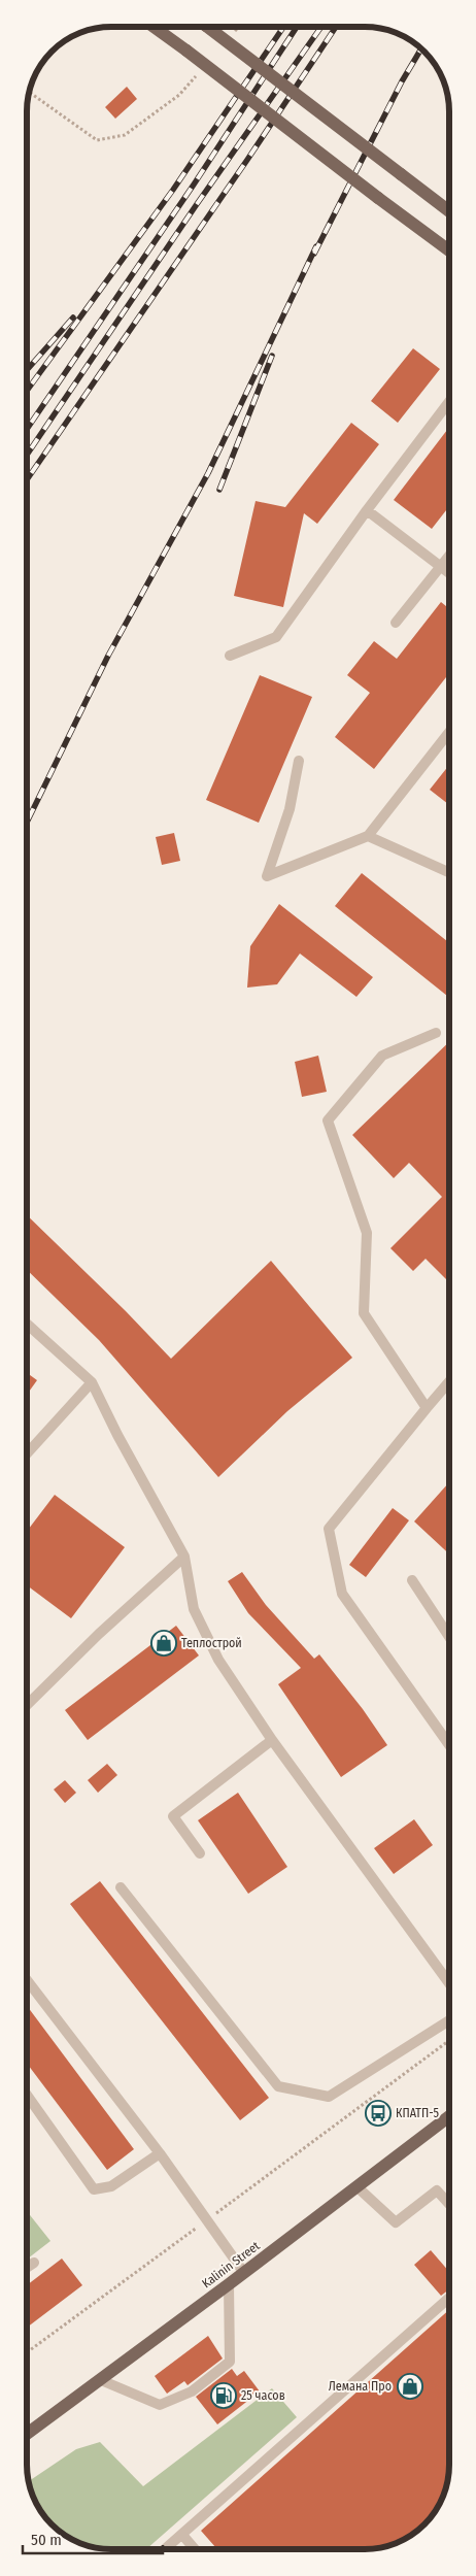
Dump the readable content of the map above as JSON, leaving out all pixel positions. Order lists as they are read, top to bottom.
{
  "streets": {
    "main road": ["Kalinin Street"]
  },
  "places": {
    "shop": ["Теплострой", "Лемана Про"],
    "bus stop": ["КПАТП-5"],
    "fuel station": ["25 часов"]
  },
  "scale_bar": "50 m"
}
